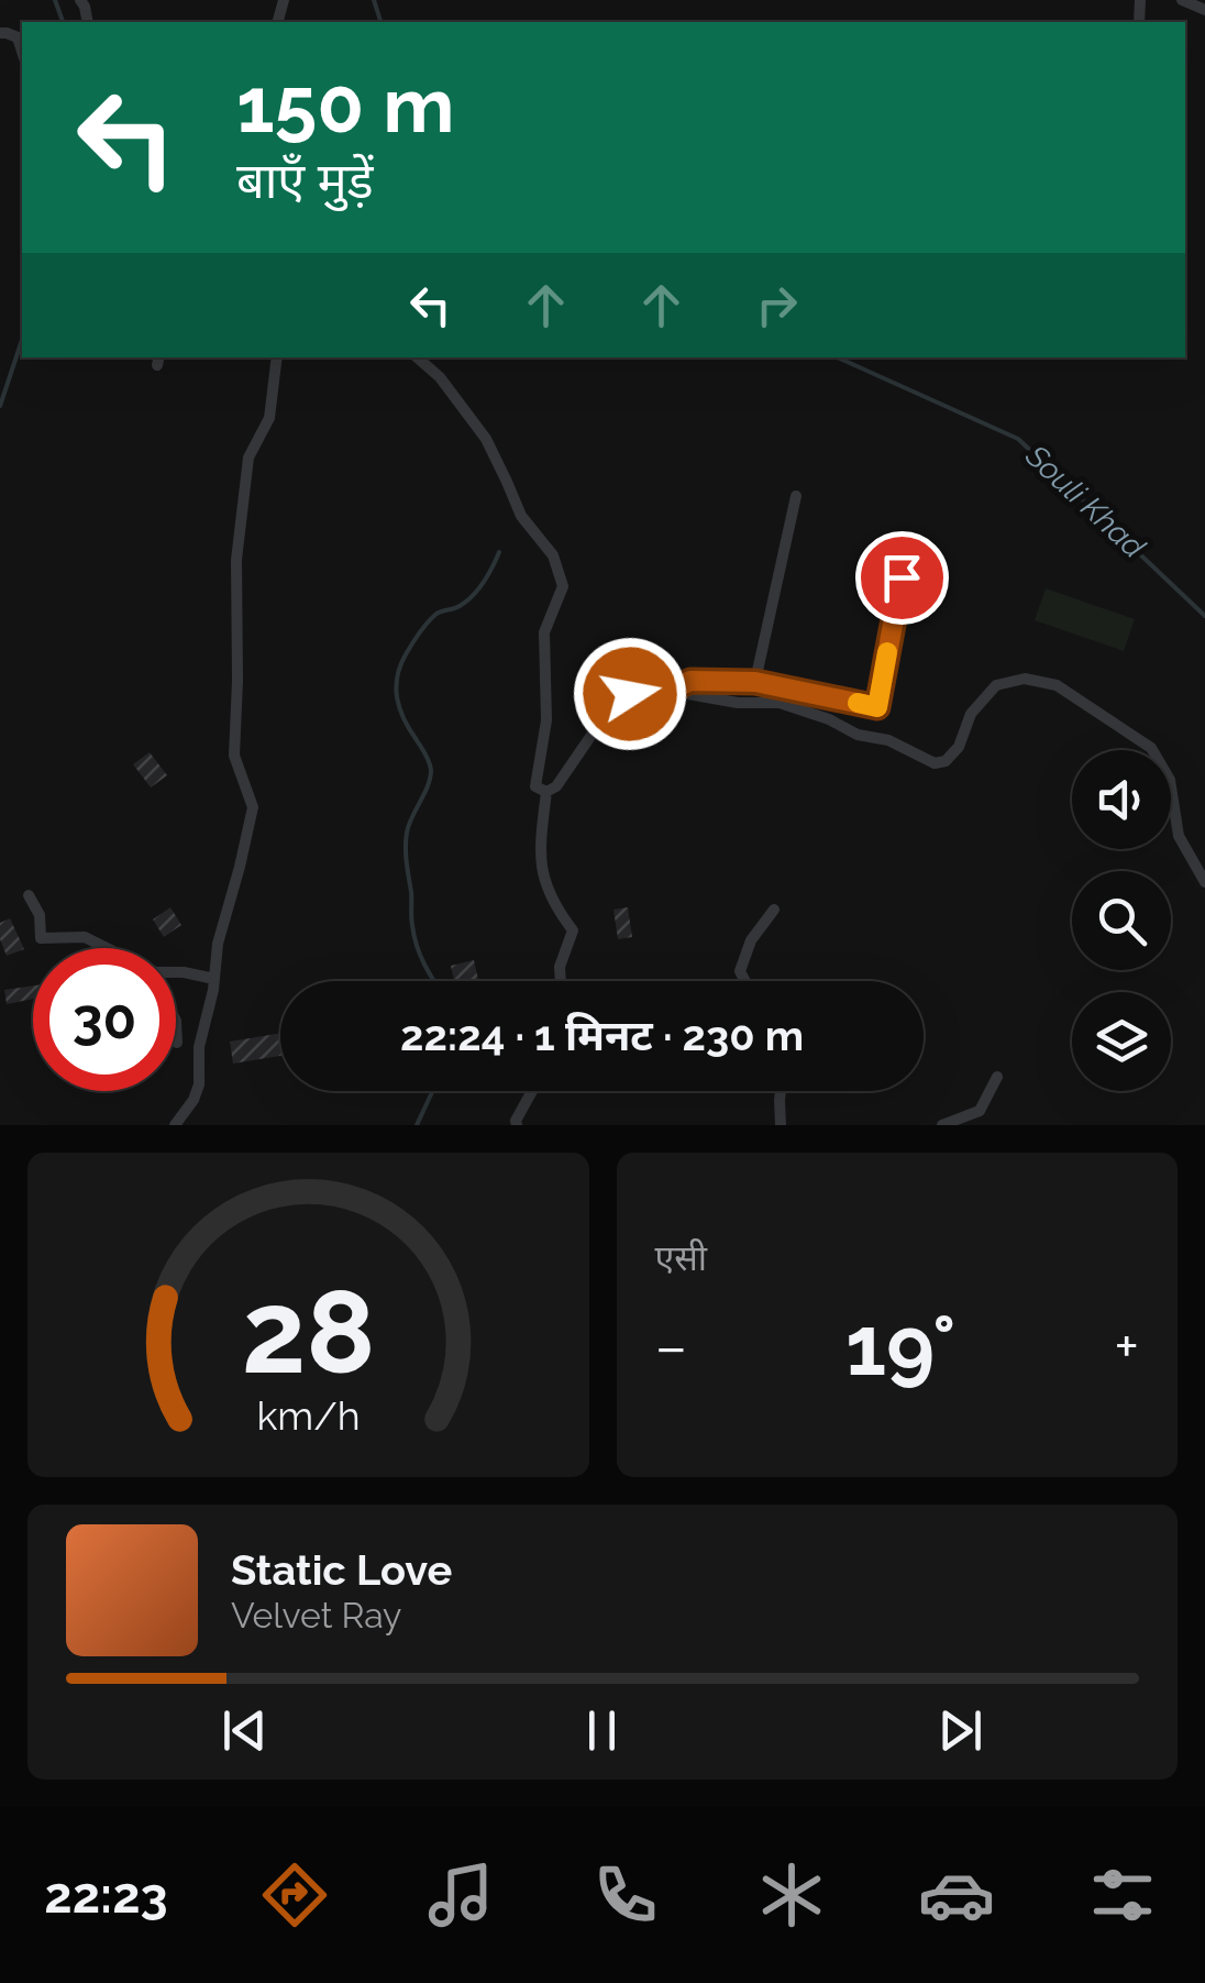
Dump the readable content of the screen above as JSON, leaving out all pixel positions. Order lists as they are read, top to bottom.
{
  "water": ["Souli Khad"],
  "page": {
    "turn": ["150 m", "बाएँ मुड़ें"],
    "limit": "30",
    "trip": "22:24 · 1 मिनट · 230 m",
    "tile": "एसी",
    "heat": ["−", "19°", "+"],
    "song": ["Static Love", "Velvet Ray"],
    "tabs": "22:23",
    "gauge": ["28", "km/h"]
  }
}
